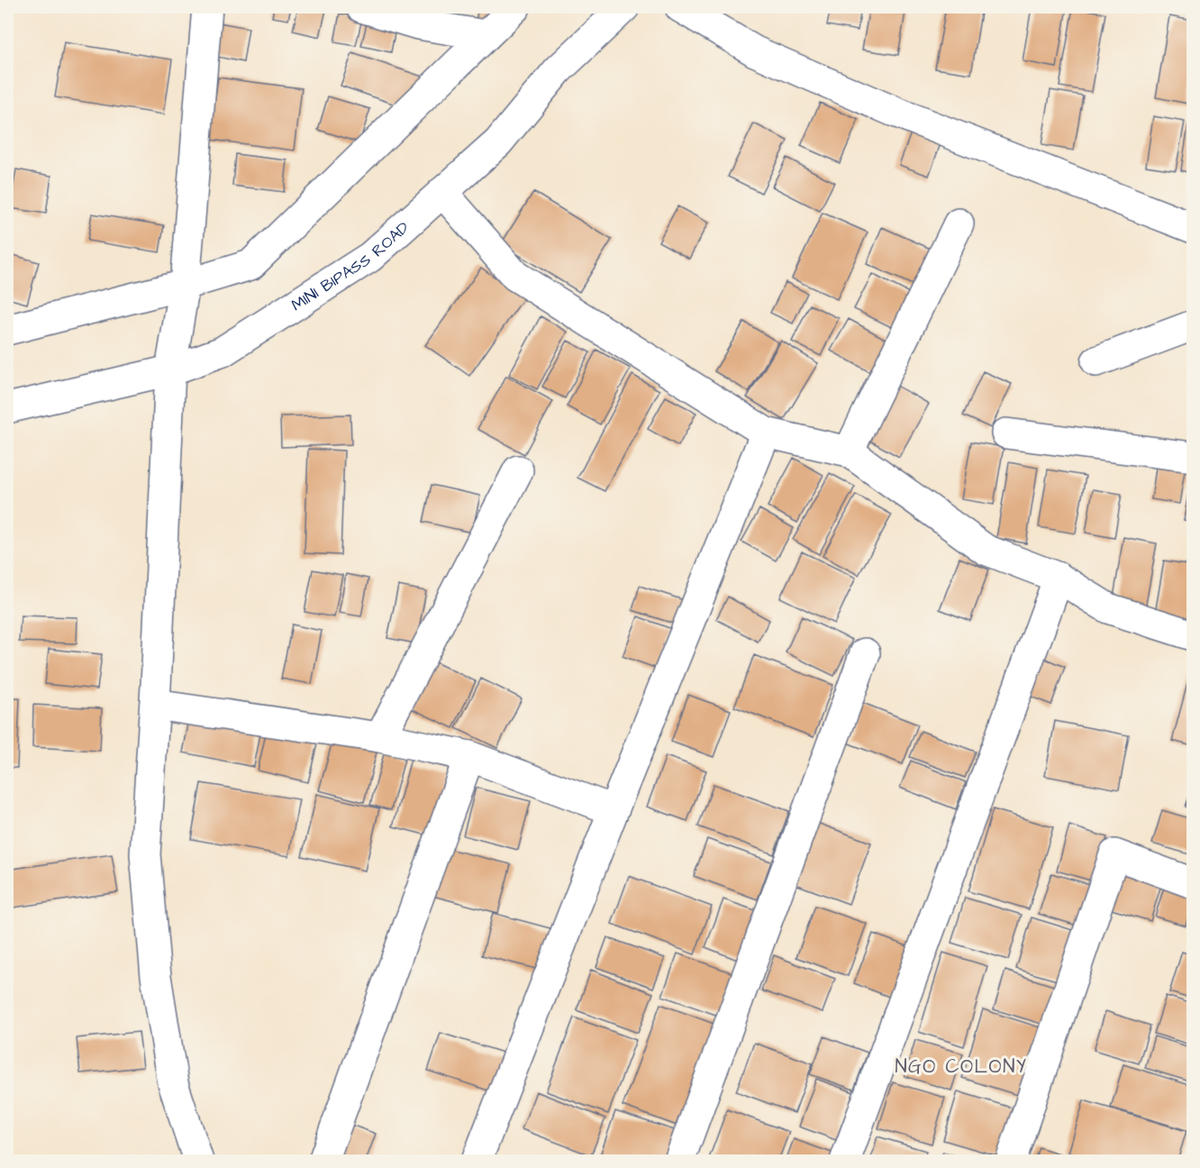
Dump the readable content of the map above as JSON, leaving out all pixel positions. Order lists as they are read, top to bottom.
{
  "streets": {
    "street": ["MINI BIPASS ROAD"]
  },
  "districts": ["NGO COLONY"]
}
